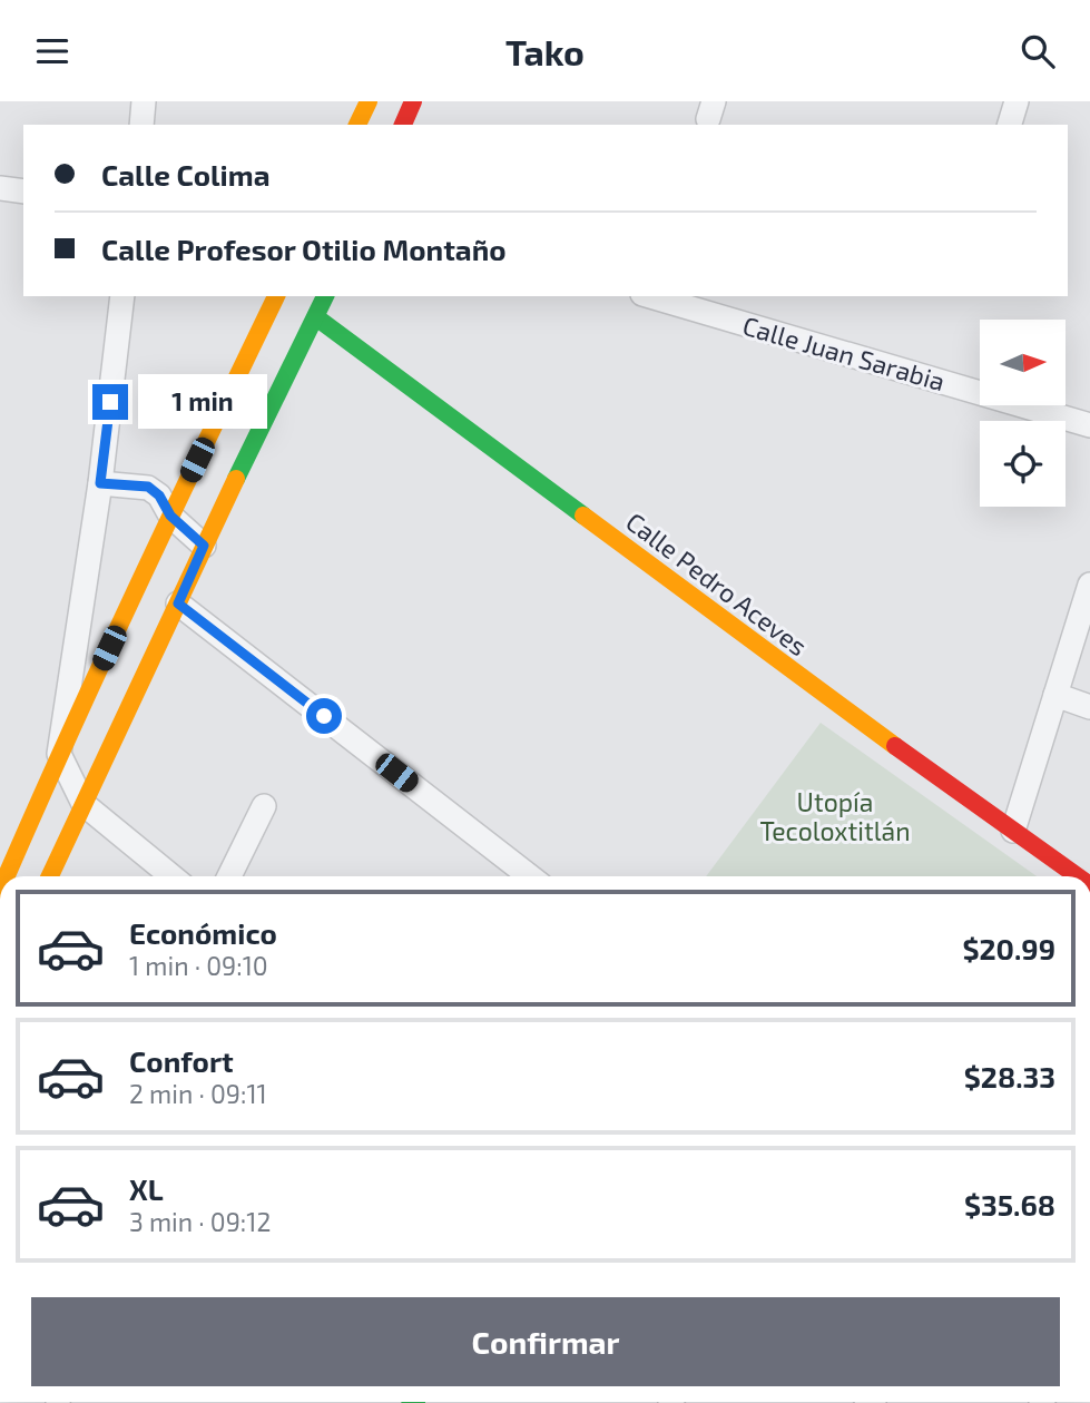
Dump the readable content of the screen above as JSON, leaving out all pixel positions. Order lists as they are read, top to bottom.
{
  "streets": {
    "street": ["Calle Juan Sarabia", "Calle Pedro Aceves"]
  },
  "parks": ["Utopía Tecoloxtitlán"],
  "north": "right",
  "page": {
    "header": "Tako",
    "banner": ["Calle Colima", "Calle Profesor Otilio Montaño"],
    "bubble": "1 min",
    "list": [
      {
        "name": "Económico",
        "note": "1 min · 09:10",
        "value": "$20.99"
      },
      {
        "name": "Confort",
        "note": "2 min · 09:11",
        "value": "$28.33"
      },
      {
        "name": "XL",
        "note": "3 min · 09:12",
        "value": "$35.68"
      }
    ],
    "buttons": "Confirmar"
  }
}
